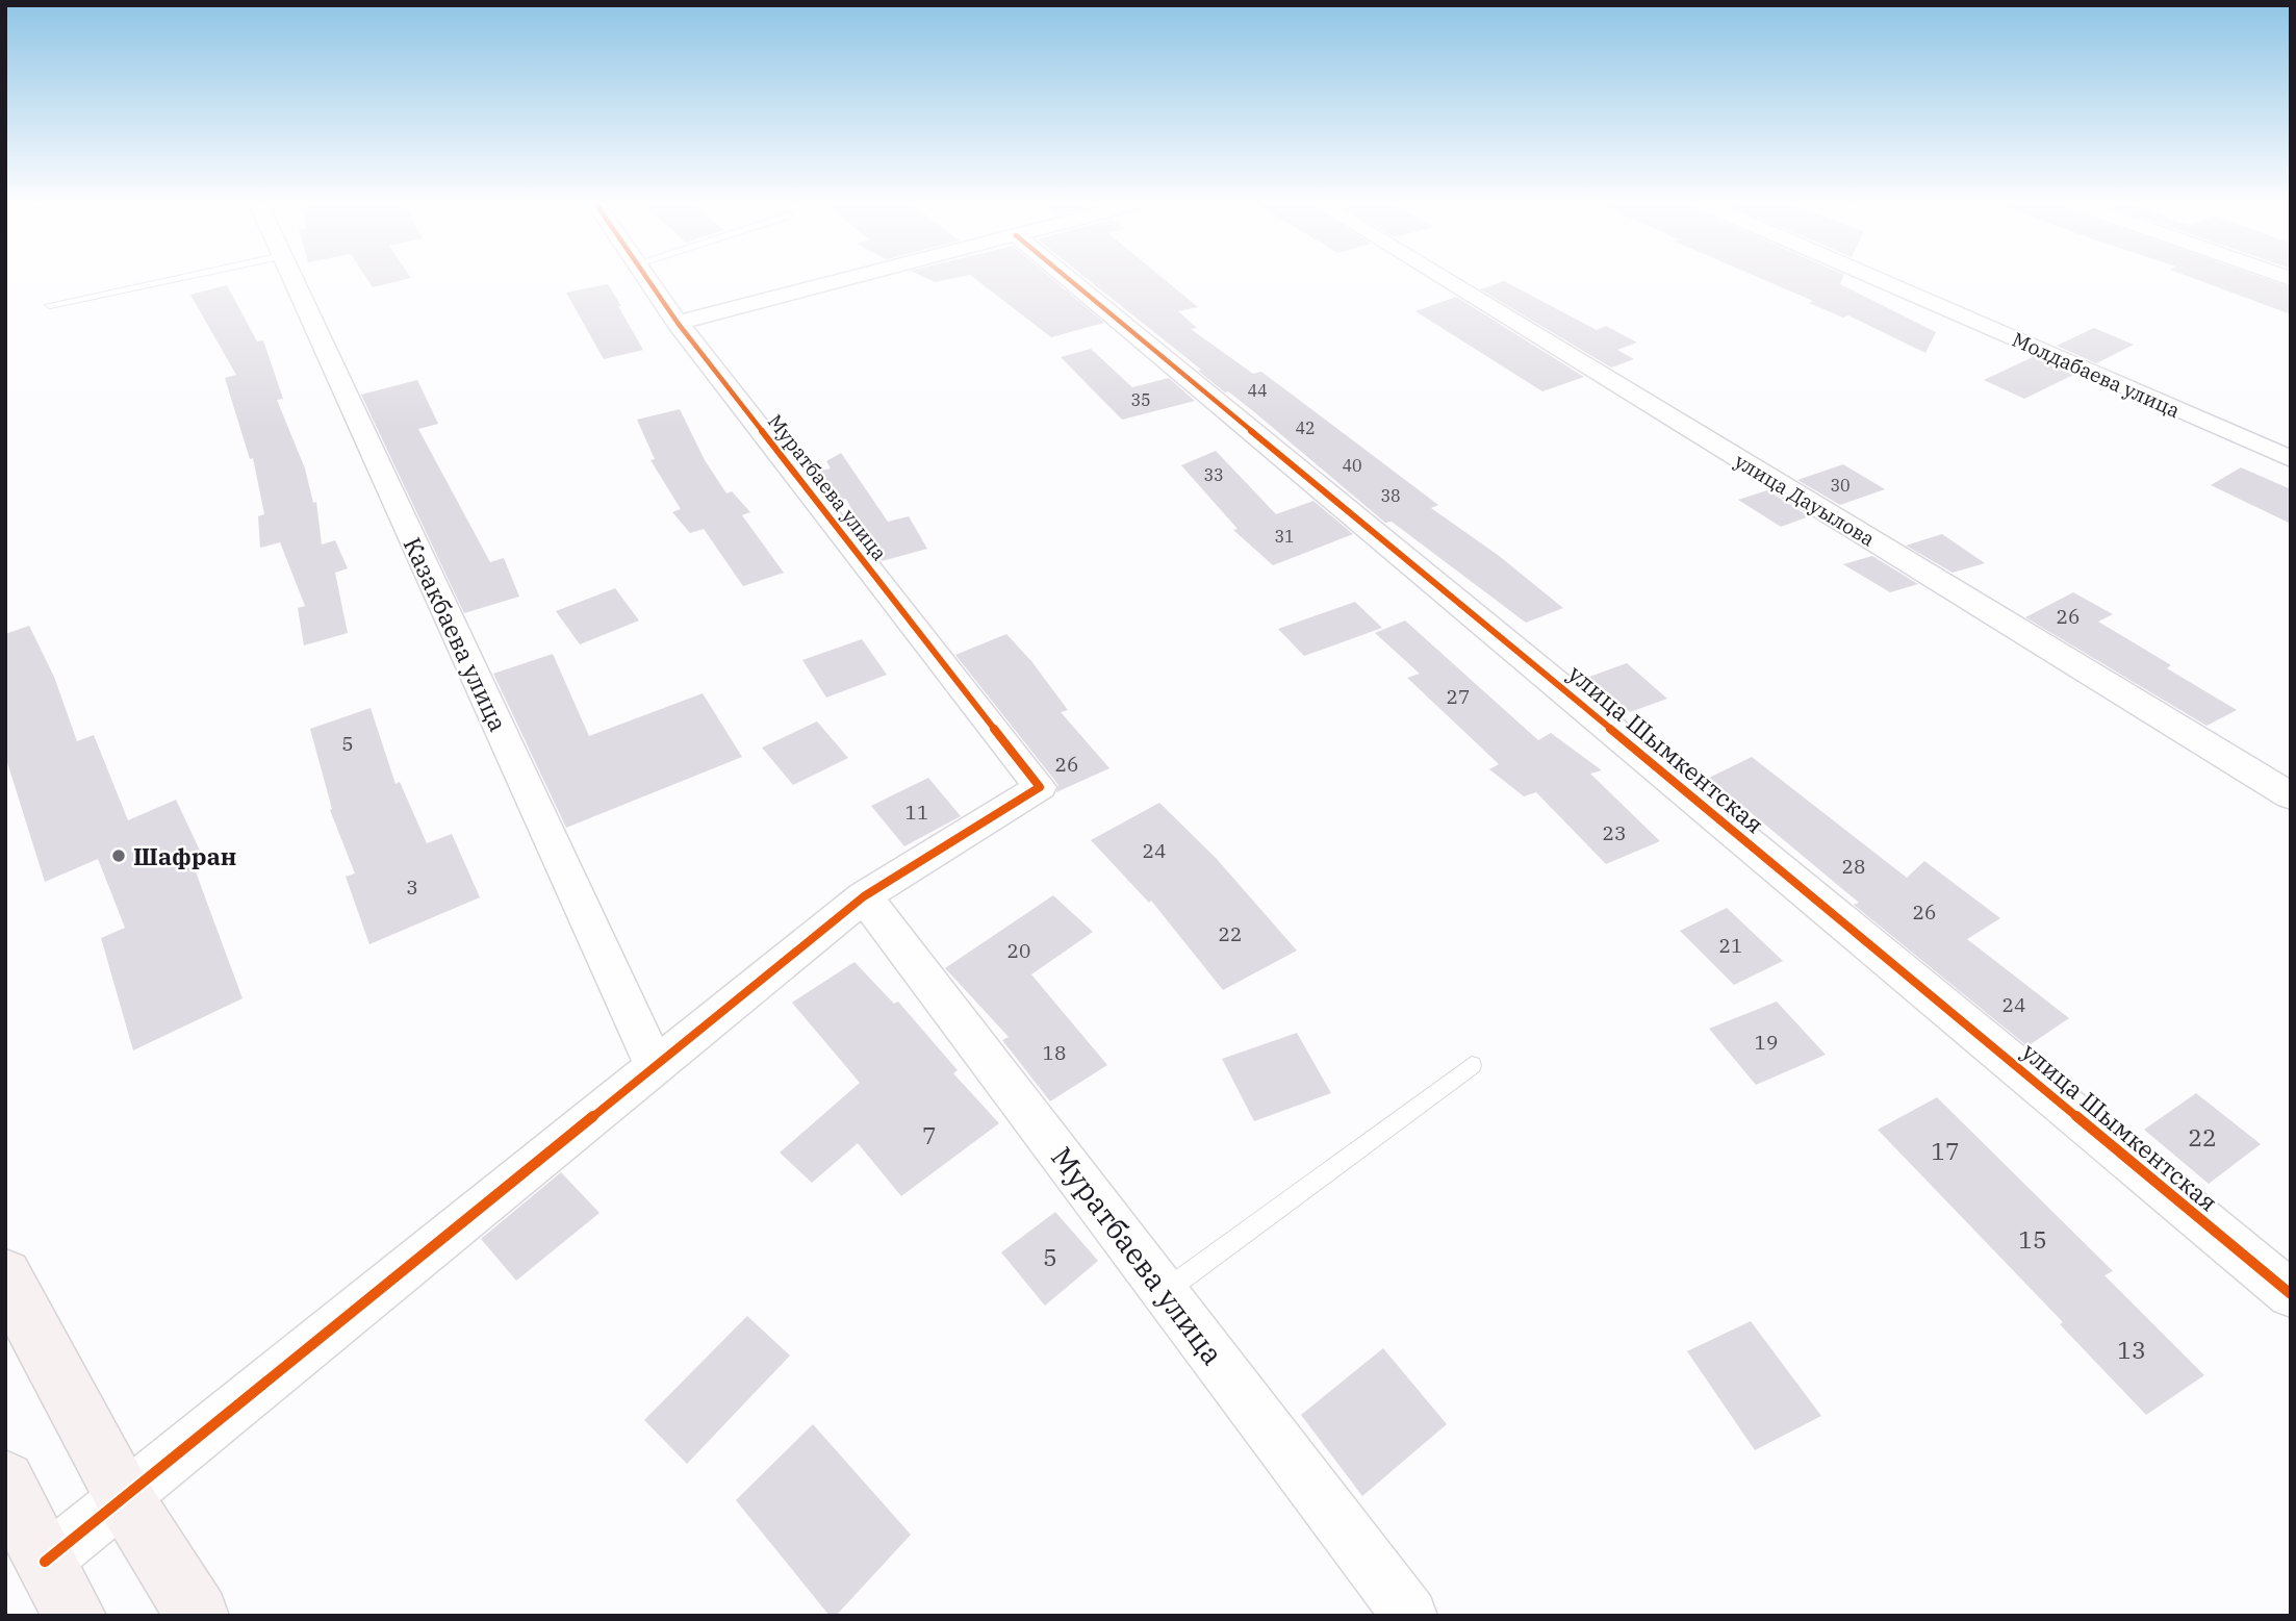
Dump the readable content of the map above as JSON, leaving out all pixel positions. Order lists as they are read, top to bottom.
{
  "streets": {
    "street": [
      "Молдабаева улица",
      "Муратбаева улица",
      "улица Дауылова",
      "Казакбаева улица",
      "улица Шымкентская"
    ]
  },
  "places": ["Шафран"],
  "house_numbers": [
    "44",
    "35",
    "42",
    "40",
    "33",
    "30",
    "38",
    "31",
    "26",
    "27",
    "5",
    "26",
    "11",
    "23",
    "24",
    "28",
    "3",
    "26",
    "22",
    "21",
    "20",
    "24",
    "19",
    "18",
    "7",
    "22",
    "17",
    "15",
    "5",
    "13"
  ]
}
